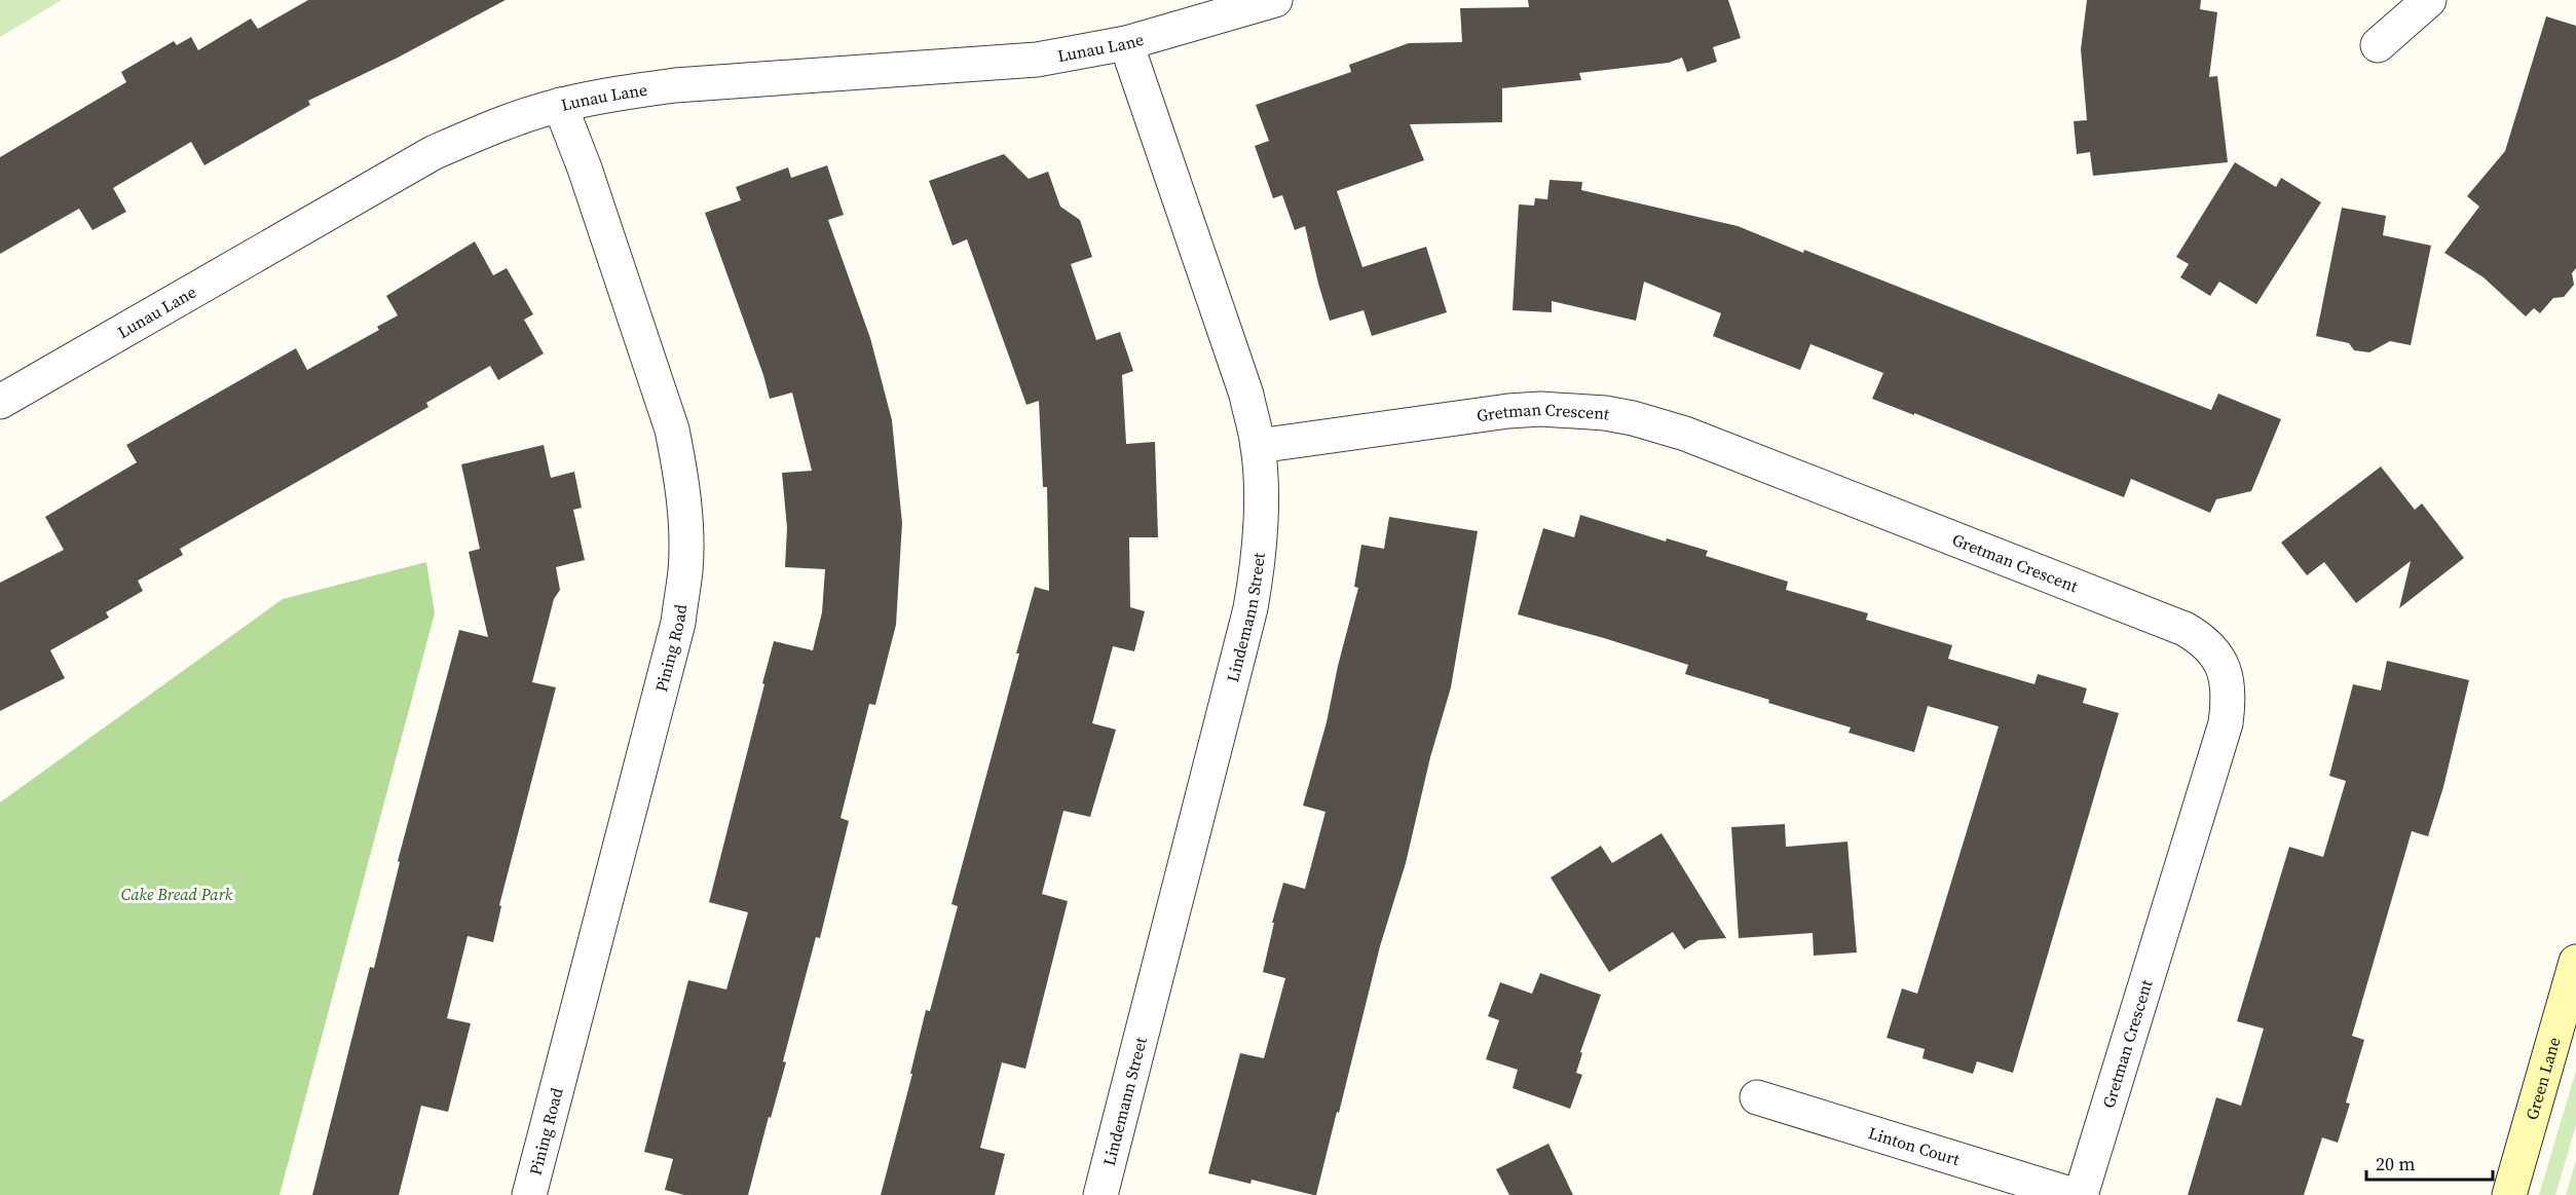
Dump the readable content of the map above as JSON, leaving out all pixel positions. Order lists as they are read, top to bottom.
{
  "streets": {
    "street": [
      "Lunau Lane",
      "Gretman Crescent",
      "Lindemann Street",
      "Pining Road",
      "Green Lane",
      "Linton Court"
    ]
  },
  "crossings": [
    ["Lunau Lane", "Lindemann Street"],
    ["Lunau Lane", "Pining Road"],
    ["Gretman Crescent", "Lindemann Street"]
  ],
  "parks": ["Cake Bread Park"],
  "scale_bar": "20 m"
}
